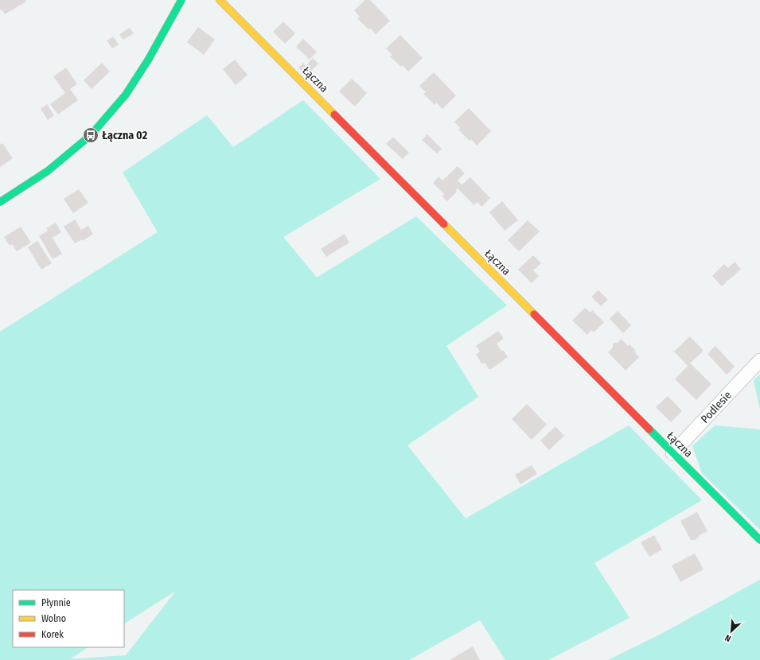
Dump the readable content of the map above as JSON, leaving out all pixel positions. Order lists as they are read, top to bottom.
{
  "streets": {
    "street": ["Łączna", "Podlesie"]
  },
  "crossings": [
    ["Łączna", "Podlesie"]
  ],
  "places": {
    "bus stop": ["Łączna 02"]
  },
  "legend": ["Płynnie", "Wolno", "Korek"],
  "north": "bottom left"
}
